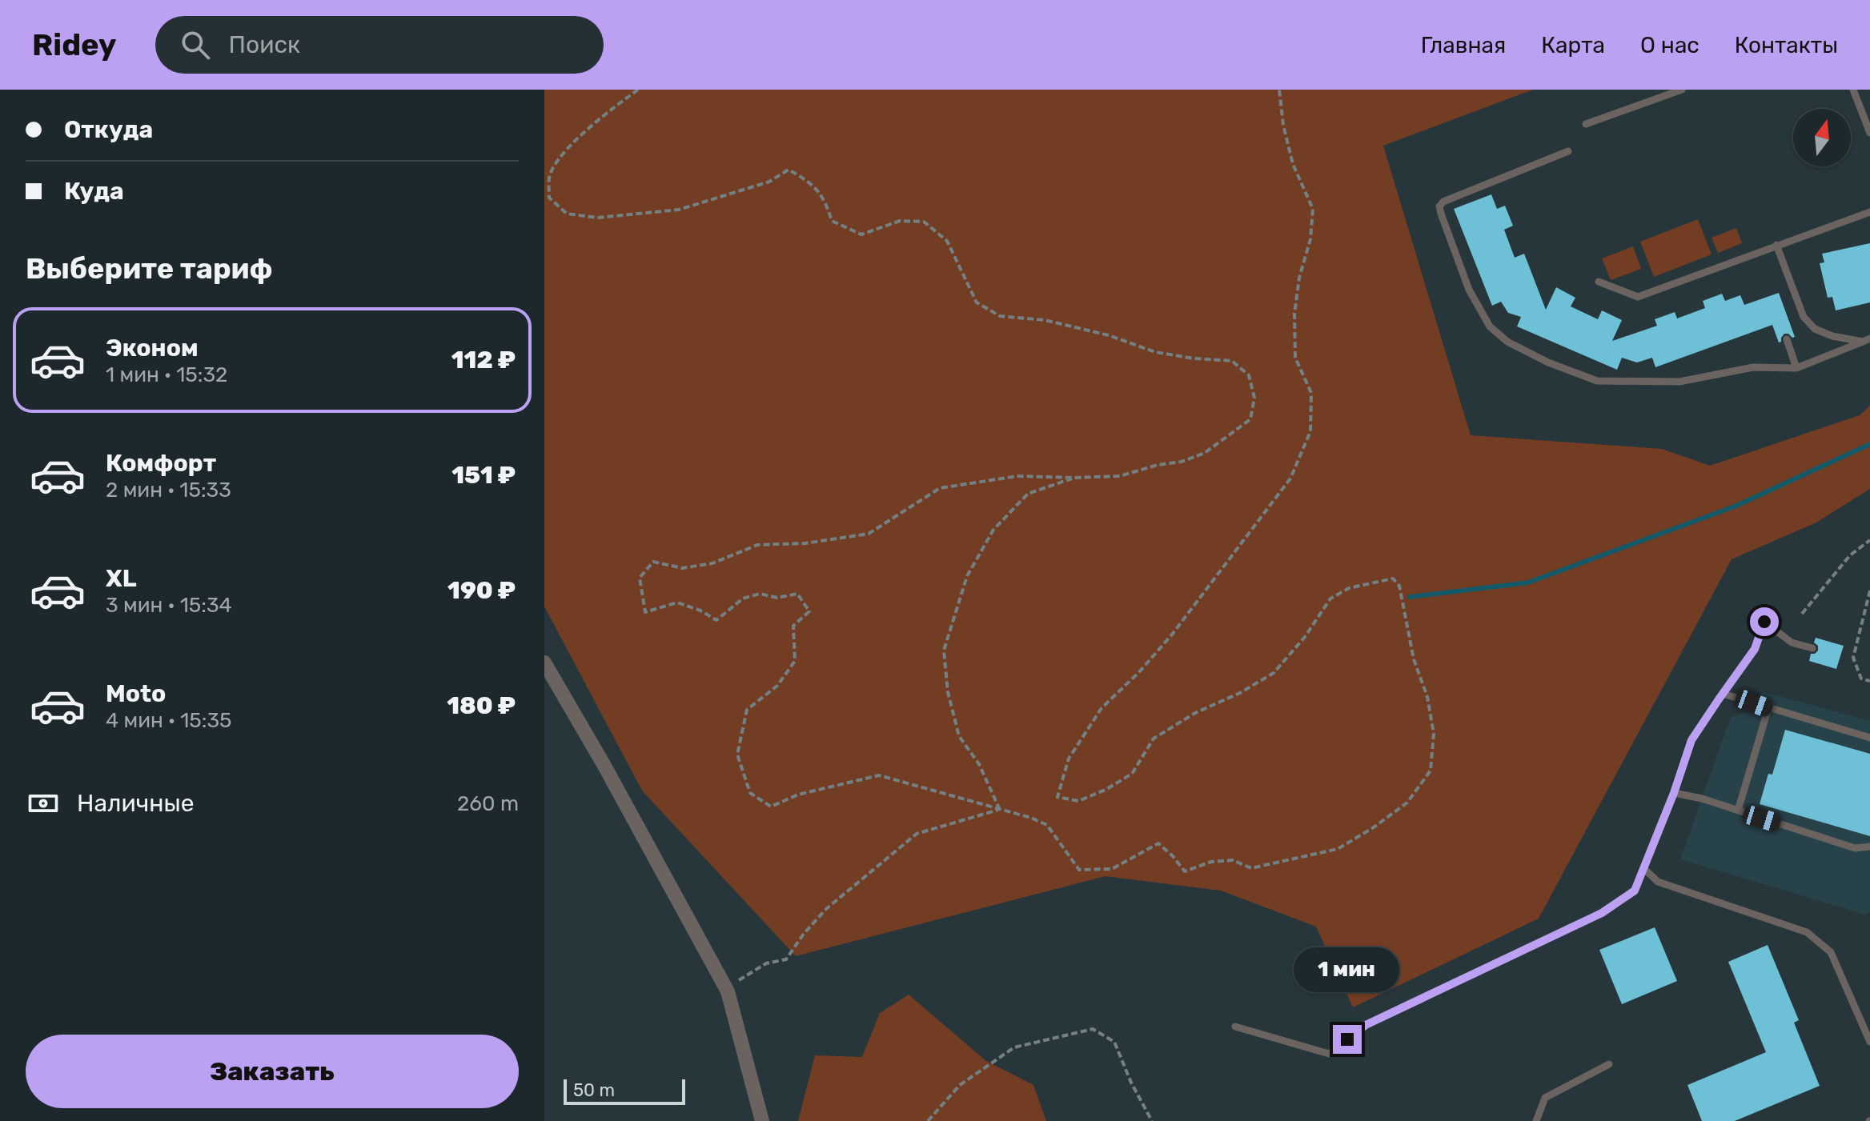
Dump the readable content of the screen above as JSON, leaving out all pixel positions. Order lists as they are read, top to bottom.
{
  "scale_bar": "50 m",
  "north": "top",
  "page": {
    "header": "Ridey",
    "search": "Поиск",
    "nav": [
      "Главная",
      "Карта",
      "О нас",
      "Контакты"
    ],
    "banner": ["Откуда", "Куда"],
    "heading": "Выберите тариф",
    "list": [
      {
        "name": "Эконом",
        "note": "1 мин · 15:32",
        "value": "112 ₽"
      },
      {
        "name": "Комфорт",
        "note": "2 мин · 15:33",
        "value": "151 ₽"
      },
      {
        "name": "XL",
        "note": "3 мин · 15:34",
        "value": "190 ₽"
      },
      {
        "name": "Moto",
        "note": "4 мин · 15:35",
        "value": "180 ₽"
      }
    ],
    "pay": ["Наличные", "260 m"],
    "bubble": "1 мин",
    "buttons": "Заказать",
    "scale": "50 m"
  }
}
